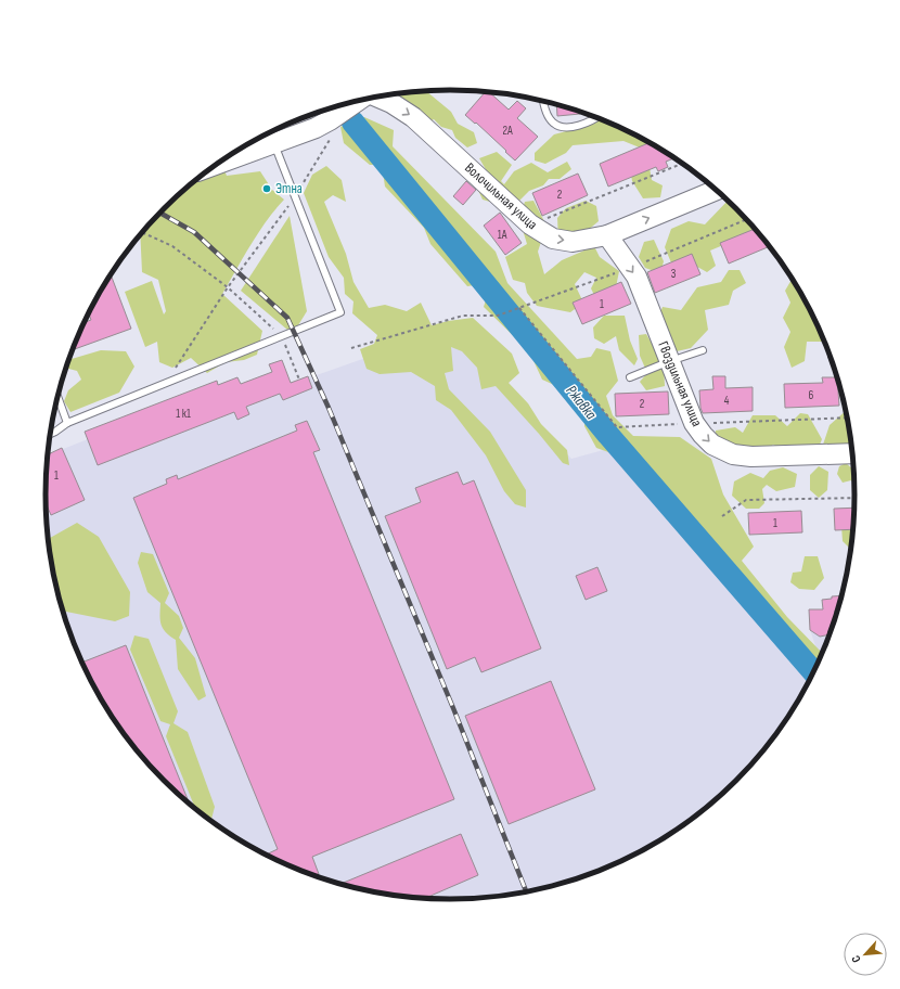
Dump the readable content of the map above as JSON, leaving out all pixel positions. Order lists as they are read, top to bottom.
{
  "streets": {
    "street": ["Волочильная улица", "Гвоздильная улица"]
  },
  "crossings": [
    ["Волочильная улица", "Гвоздильная улица"]
  ],
  "one_way": ["Волочильная улица", "Гвоздильная улица"],
  "water": ["Ржавка"],
  "places": ["Этна"],
  "house_numbers": [
    "2А",
    "2",
    "1А",
    "3",
    "1",
    "6",
    "4",
    "2",
    "1 к1",
    "1",
    "1"
  ],
  "north": "bottom left"
}
